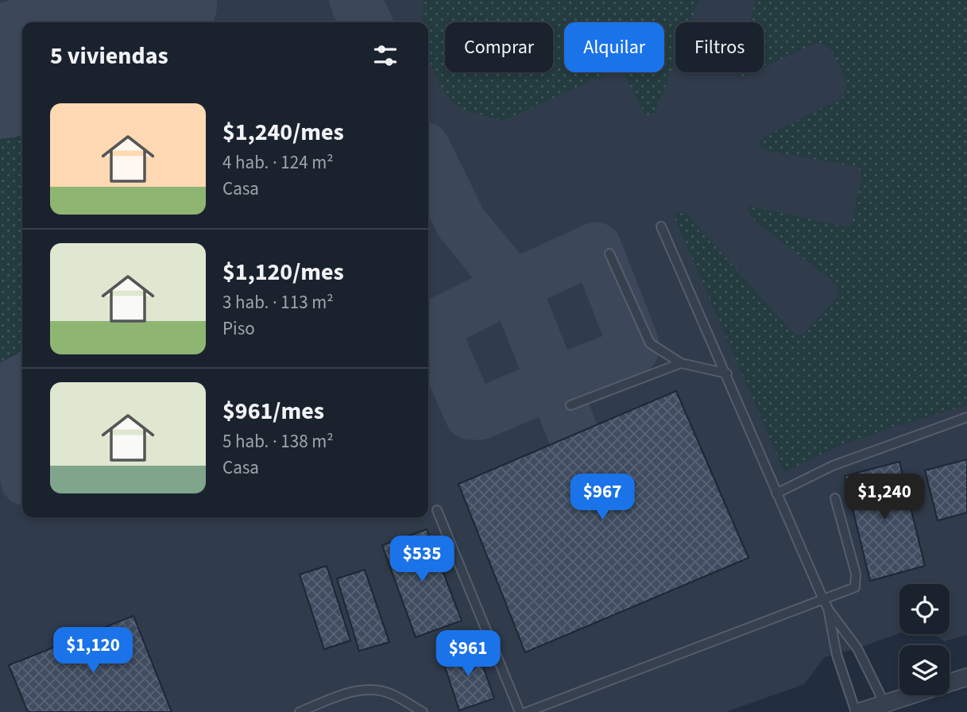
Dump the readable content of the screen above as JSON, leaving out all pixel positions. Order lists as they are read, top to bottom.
{
  "page": {
    "chip": ["Comprar", "Alquilar", "Filtros"],
    "heading": "5 viviendas",
    "list": [
      {
        "name": "$1,240/mes",
        "note": "4 hab. · 124 m² · Casa"
      },
      {
        "name": "$1,120/mes",
        "note": "3 hab. · 113 m² · Piso"
      },
      {
        "name": "$961/mes",
        "note": "5 hab. · 138 m² · Casa"
      }
    ],
    "price": [
      "$967",
      "$1,240",
      "$535",
      "$1,120",
      "$961"
    ]
  }
}
